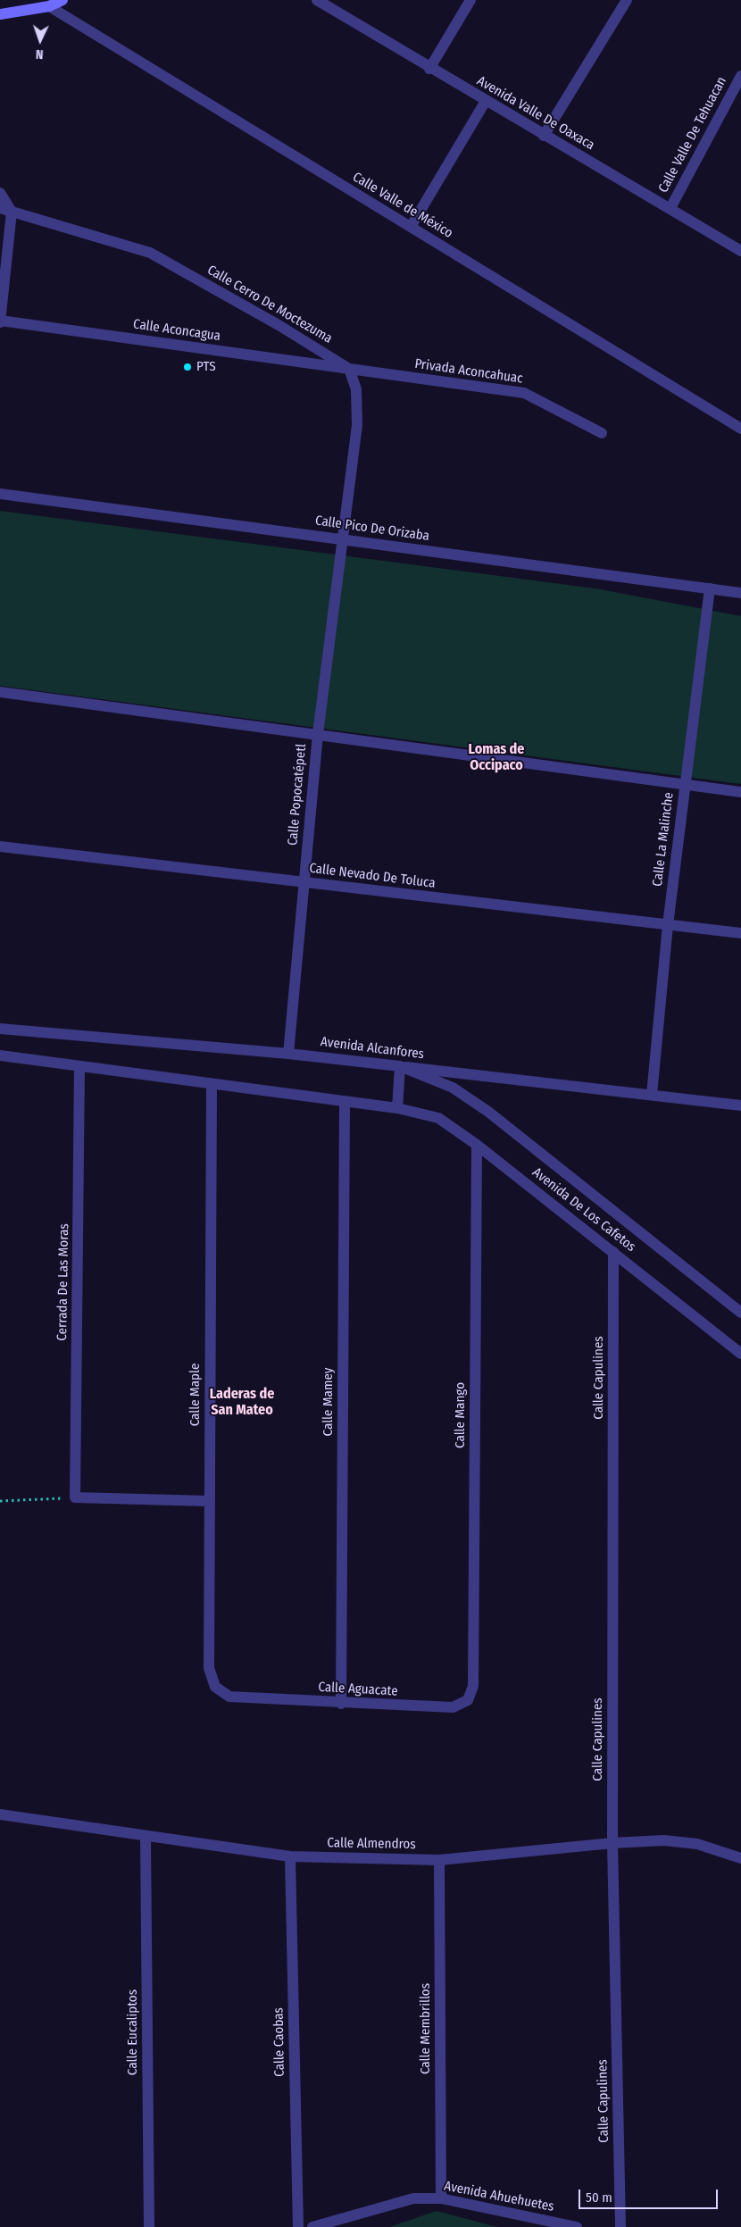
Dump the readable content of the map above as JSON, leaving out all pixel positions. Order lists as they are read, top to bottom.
{
  "streets": {
    "street": [
      "Avenida Valle De Oaxaca",
      "Calle Valle De Tehuacan",
      "Calle Valle de México",
      "Calle Cerro De Moctezuma",
      "Calle Aconcagua",
      "Privada Aconcahuac",
      "Calle Pico De Orizaba",
      "Calle Popocatépetl",
      "Calle La Malinche",
      "Calle Nevado De Toluca",
      "Avenida Alcanfores",
      "Avenida De Los Cafetos",
      "Cerrada De Las Moras",
      "Calle Capulines",
      "Calle Maple",
      "Calle Mamey",
      "Calle Mango",
      "Calle Aguacate",
      "Calle Almendros",
      "Calle Membrillos",
      "Calle Eucaliptos",
      "Calle Caobas",
      "Avenida Ahuehuetes"
    ]
  },
  "crossings": [
    ["Avenida Valle De Oaxaca", "Calle Valle De Tehuacan"],
    ["Calle Cerro De Moctezuma", "Calle Aconcagua"],
    ["Calle Cerro De Moctezuma", "Privada Aconcahuac"],
    ["Calle Aconcagua", "Privada Aconcahuac"],
    ["Calle Pico De Orizaba", "Calle Popocatépetl"],
    ["Calle Pico De Orizaba", "Calle La Malinche"],
    ["Calle Popocatépetl", "Calle Nevado De Toluca"],
    ["Calle Popocatépetl", "Avenida Alcanfores"],
    ["Calle La Malinche", "Calle Nevado De Toluca"],
    ["Calle La Malinche", "Avenida Alcanfores"],
    ["Avenida Alcanfores", "Avenida De Los Cafetos"],
    ["Avenida De Los Cafetos", "Calle Capulines"],
    ["Avenida De Los Cafetos", "Calle Mango"],
    ["Calle Capulines", "Calle Almendros"],
    ["Calle Maple", "Calle Aguacate"],
    ["Calle Mamey", "Calle Aguacate"],
    ["Calle Mango", "Calle Aguacate"],
    ["Calle Almendros", "Calle Membrillos"],
    ["Calle Almendros", "Calle Eucaliptos"],
    ["Calle Almendros", "Calle Caobas"],
    ["Calle Membrillos", "Avenida Ahuehuetes"]
  ],
  "districts": ["Lomas de Occipaco", "Laderas de San Mateo"],
  "places": ["PTS"],
  "scale_bar": "50 m",
  "north": "bottom"
}
